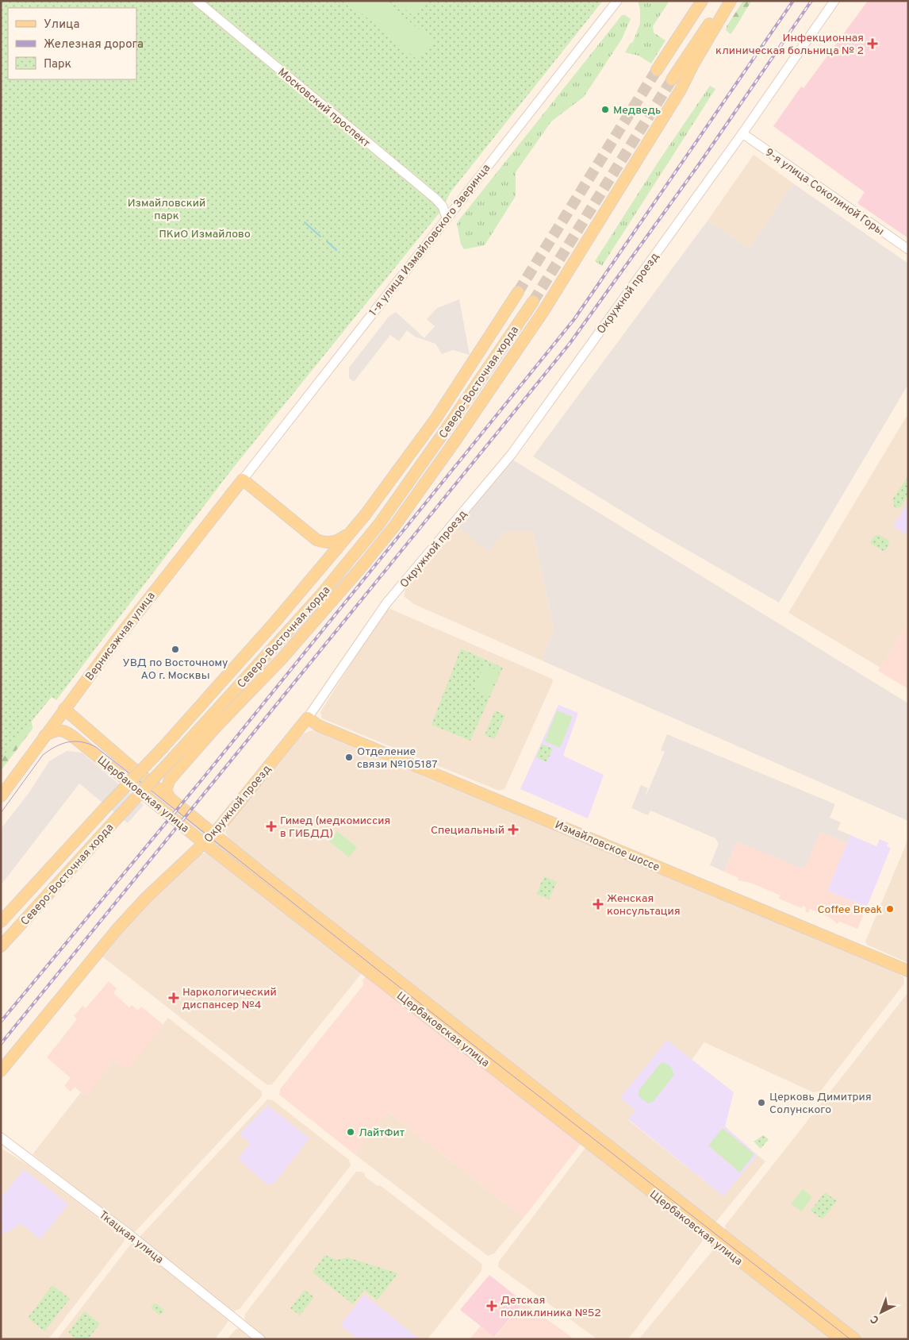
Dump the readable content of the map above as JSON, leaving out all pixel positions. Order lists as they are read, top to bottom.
{
  "streets": {
    "main road": [
      "Окружной проезд",
      "Северо-Восточная хорда",
      "Вернисажная улица",
      "Щербаковская улица",
      "Измайловское шоссе"
    ],
    "street": [
      "Московский проспект",
      "9-я улица Соколиной Горы",
      "1-я улица Измайловского Зверинца",
      "Ткацкая улица"
    ]
  },
  "crossings": [
    ["Московский проспект", "1-я улица Измайловского Зверинца"],
    ["9-я улица Соколиной Горы", "Окружной проезд"],
    ["1-я улица Измайловского Зверинца", "Вернисажная улица"],
    ["Окружной проезд", "Щербаковская улица"],
    ["Окружной проезд", "Измайловское шоссе"],
    ["Вернисажная улица", "Щербаковская улица"]
  ],
  "parks": ["Измайловский парк", "ПКиО Измайлово"],
  "places": {
    "health": [
      "Инфекционная клиническая больница № 2",
      "Гимед (медкомиссия в ГИБДД)",
      "Специальный",
      "Женская консультация",
      "Наркологический диспансер №4",
      "Детская поликлиника №52"
    ],
    "other": [
      "Медведь",
      "УВД по Восточному АО г. Москвы",
      "Отделение связи №105187",
      "Coffee Break",
      "Церковь Димитрия Солунского",
      "ЛайтФит"
    ]
  },
  "legend": ["Улица", "Железная дорога", "Парк"],
  "north": "bottom left"
}
